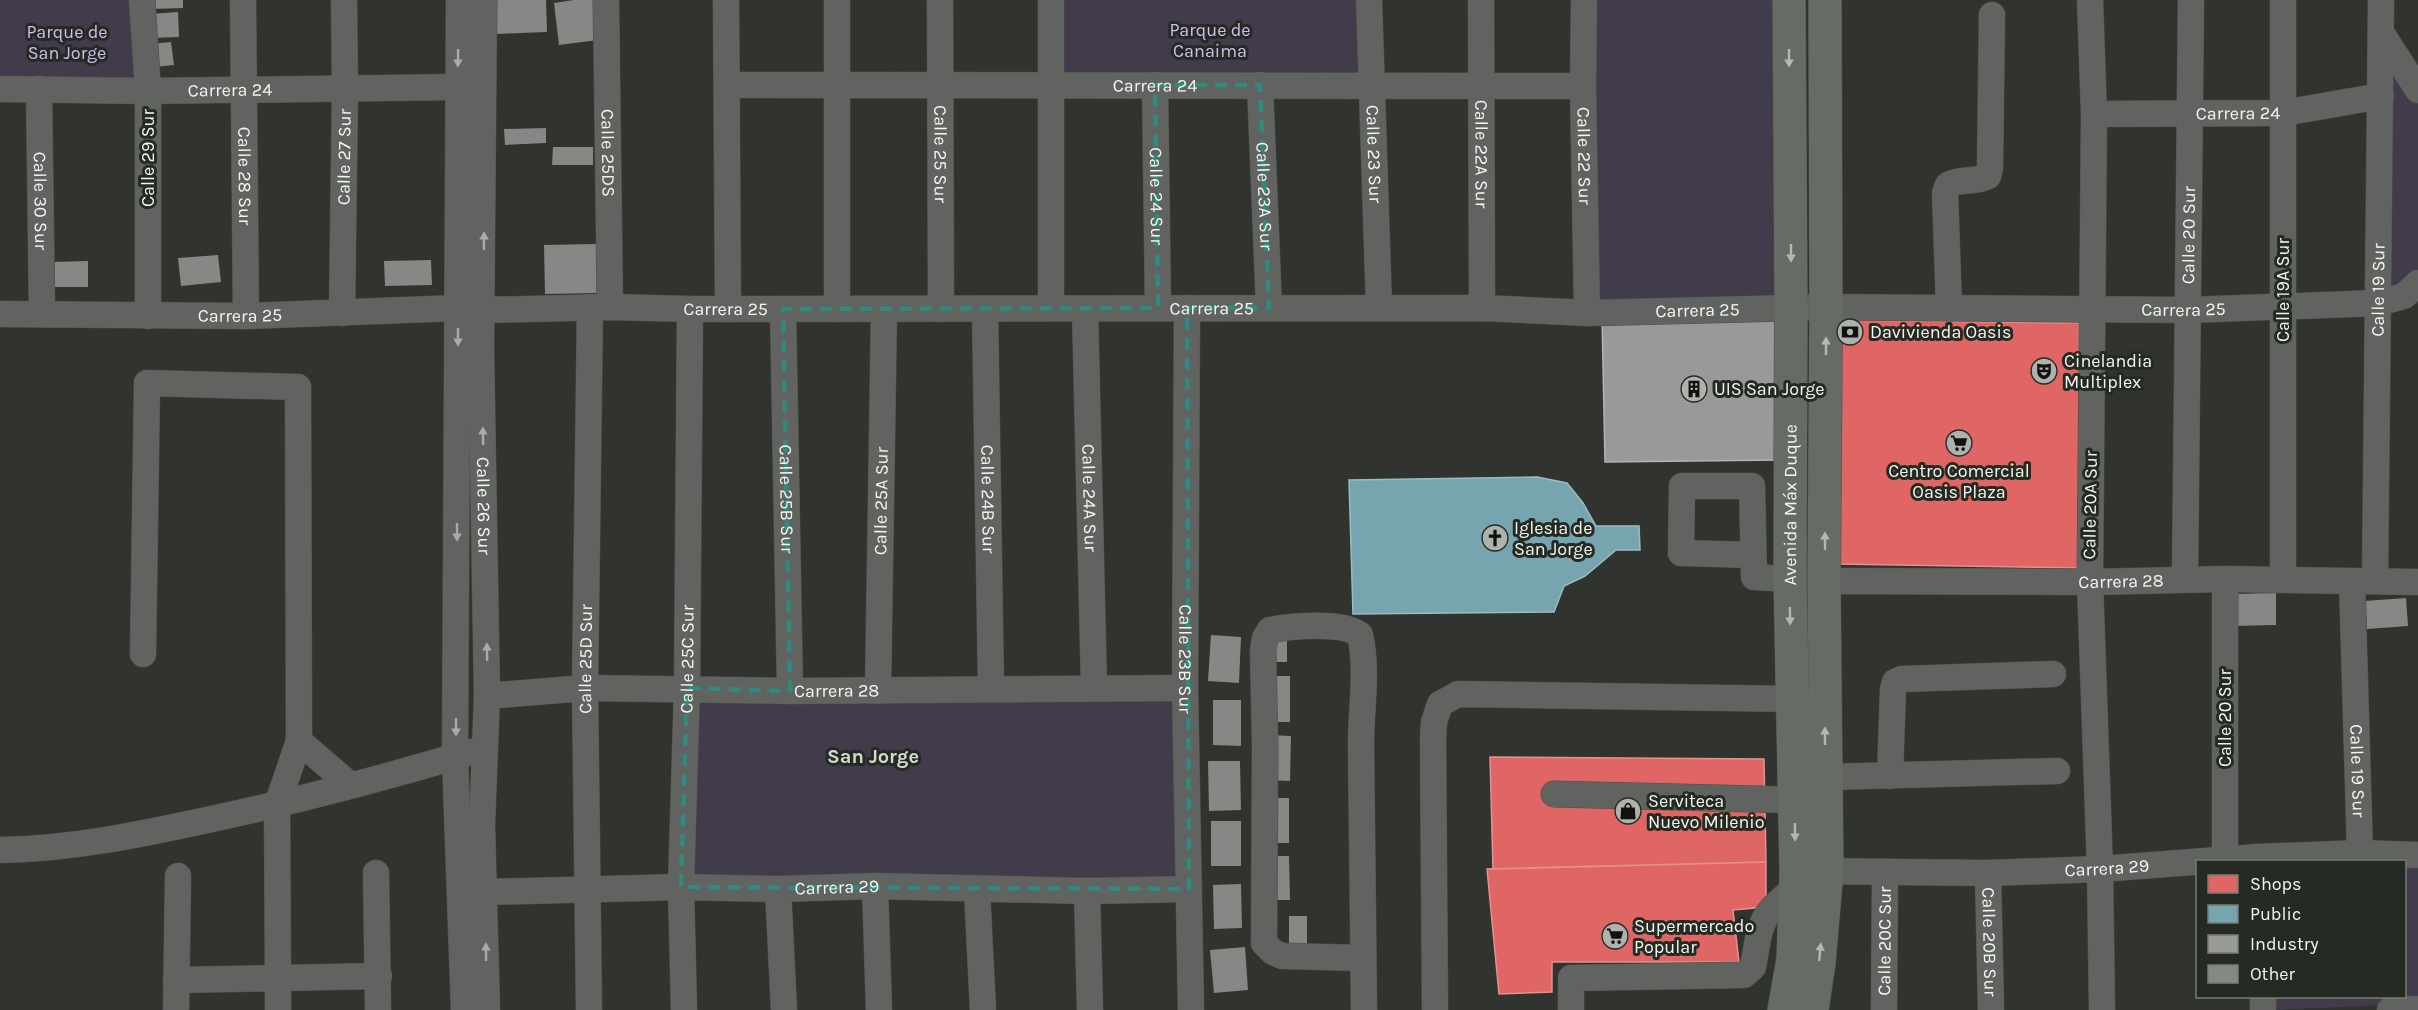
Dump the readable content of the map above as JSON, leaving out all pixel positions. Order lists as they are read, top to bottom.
{
  "streets": {
    "main road": ["Avenida Máx Duque"],
    "street": [
      "Carrera 24",
      "Calle 25DS",
      "Calle 25 Sur",
      "Calle 23 Sur",
      "Calle 22A Sur",
      "Calle 27 Sur",
      "Calle 22 Sur",
      "Calle 29 Sur",
      "Calle 28 Sur",
      "Calle 24 Sur",
      "Calle 23A Sur",
      "Calle 30 Sur",
      "Calle 20 Sur",
      "Calle 19A Sur",
      "Calle 19 Sur",
      "Carrera 25",
      "Calle 24A Sur",
      "Calle 24B Sur",
      "Calle 25B Sur",
      "Calle 25A Sur",
      "Calle 26 Sur",
      "Calle 20A Sur",
      "Carrera 28",
      "Calle 25D Sur",
      "Calle 23B Sur",
      "Calle 25C Sur",
      "Carrera 29",
      "Calle 20C Sur",
      "Calle 20B Sur"
    ]
  },
  "crossings": [
    ["Carrera 24", "Calle 25 Sur"],
    ["Carrera 24", "Calle 23 Sur"],
    ["Carrera 24", "Calle 22A Sur"],
    ["Carrera 24", "Calle 27 Sur"],
    ["Carrera 24", "Calle 22 Sur"],
    ["Carrera 24", "Calle 29 Sur"],
    ["Carrera 24", "Calle 28 Sur"],
    ["Carrera 24", "Calle 24 Sur"],
    ["Carrera 24", "Calle 23A Sur"],
    ["Carrera 24", "Calle 30 Sur"],
    ["Carrera 24", "Calle 20 Sur"],
    ["Carrera 24", "Calle 19A Sur"],
    ["Carrera 24", "Calle 19 Sur"],
    ["Carrera 24", "Calle 26 Sur"],
    ["Carrera 24", "Calle 20A Sur"],
    ["Calle 25DS", "Carrera 25"],
    ["Calle 25DS", "Calle 25D Sur"],
    ["Calle 25 Sur", "Carrera 25"],
    ["Calle 23 Sur", "Carrera 25"],
    ["Calle 22A Sur", "Carrera 25"],
    ["Calle 27 Sur", "Carrera 25"],
    ["Calle 22 Sur", "Carrera 25"],
    ["Calle 29 Sur", "Carrera 25"],
    ["Calle 28 Sur", "Carrera 25"],
    ["Calle 24 Sur", "Carrera 25"],
    ["Calle 23A Sur", "Carrera 25"],
    ["Calle 30 Sur", "Carrera 25"],
    ["Calle 20 Sur", "Carrera 25"],
    ["Calle 20 Sur", "Carrera 28"],
    ["Calle 20 Sur", "Carrera 29"],
    ["Calle 19A Sur", "Carrera 25"],
    ["Calle 19A Sur", "Carrera 28"],
    ["Calle 19 Sur", "Carrera 25"],
    ["Calle 19 Sur", "Carrera 28"],
    ["Calle 19 Sur", "Carrera 29"],
    ["Carrera 25", "Calle 24A Sur"],
    ["Carrera 25", "Calle 24B Sur"],
    ["Carrera 25", "Calle 25B Sur"],
    ["Carrera 25", "Calle 25A Sur"],
    ["Carrera 25", "Calle 26 Sur"],
    ["Carrera 25", "Avenida Máx Duque"],
    ["Carrera 25", "Calle 20A Sur"],
    ["Carrera 25", "Calle 25D Sur"],
    ["Carrera 25", "Calle 23B Sur"],
    ["Carrera 25", "Calle 25C Sur"],
    ["Calle 24A Sur", "Carrera 28"],
    ["Calle 24B Sur", "Carrera 28"],
    ["Calle 25B Sur", "Carrera 28"],
    ["Calle 25A Sur", "Carrera 28"],
    ["Calle 26 Sur", "Carrera 28"],
    ["Calle 26 Sur", "Carrera 29"],
    ["Avenida Máx Duque", "Carrera 28"],
    ["Avenida Máx Duque", "Carrera 29"],
    ["Calle 20A Sur", "Carrera 28"],
    ["Calle 20A Sur", "Carrera 29"],
    ["Carrera 28", "Calle 25D Sur"],
    ["Carrera 28", "Calle 23B Sur"],
    ["Carrera 28", "Calle 25C Sur"],
    ["Calle 25D Sur", "Carrera 29"],
    ["Calle 23B Sur", "Carrera 29"],
    ["Calle 25C Sur", "Carrera 29"],
    ["Carrera 29", "Calle 20C Sur"],
    ["Carrera 29", "Calle 20B Sur"]
  ],
  "districts": ["San Jorge"],
  "parks": ["Parque de Canaima", "Parque de San Jorge"],
  "places": {
    "bank": ["Davivienda Oasis"],
    "theatre": ["Cinelandia Multiplex"],
    "building": ["UIS San Jorge"],
    "supermarket": ["Centro Comercial Oasis Plaza", "Supermercado Popular"],
    "church": ["Iglesia de San Jorge"],
    "shop": ["Serviteca Nuevo Milenio"]
  },
  "legend": [
    "Shops",
    "Public",
    "Industry",
    "Other"
  ]
}
